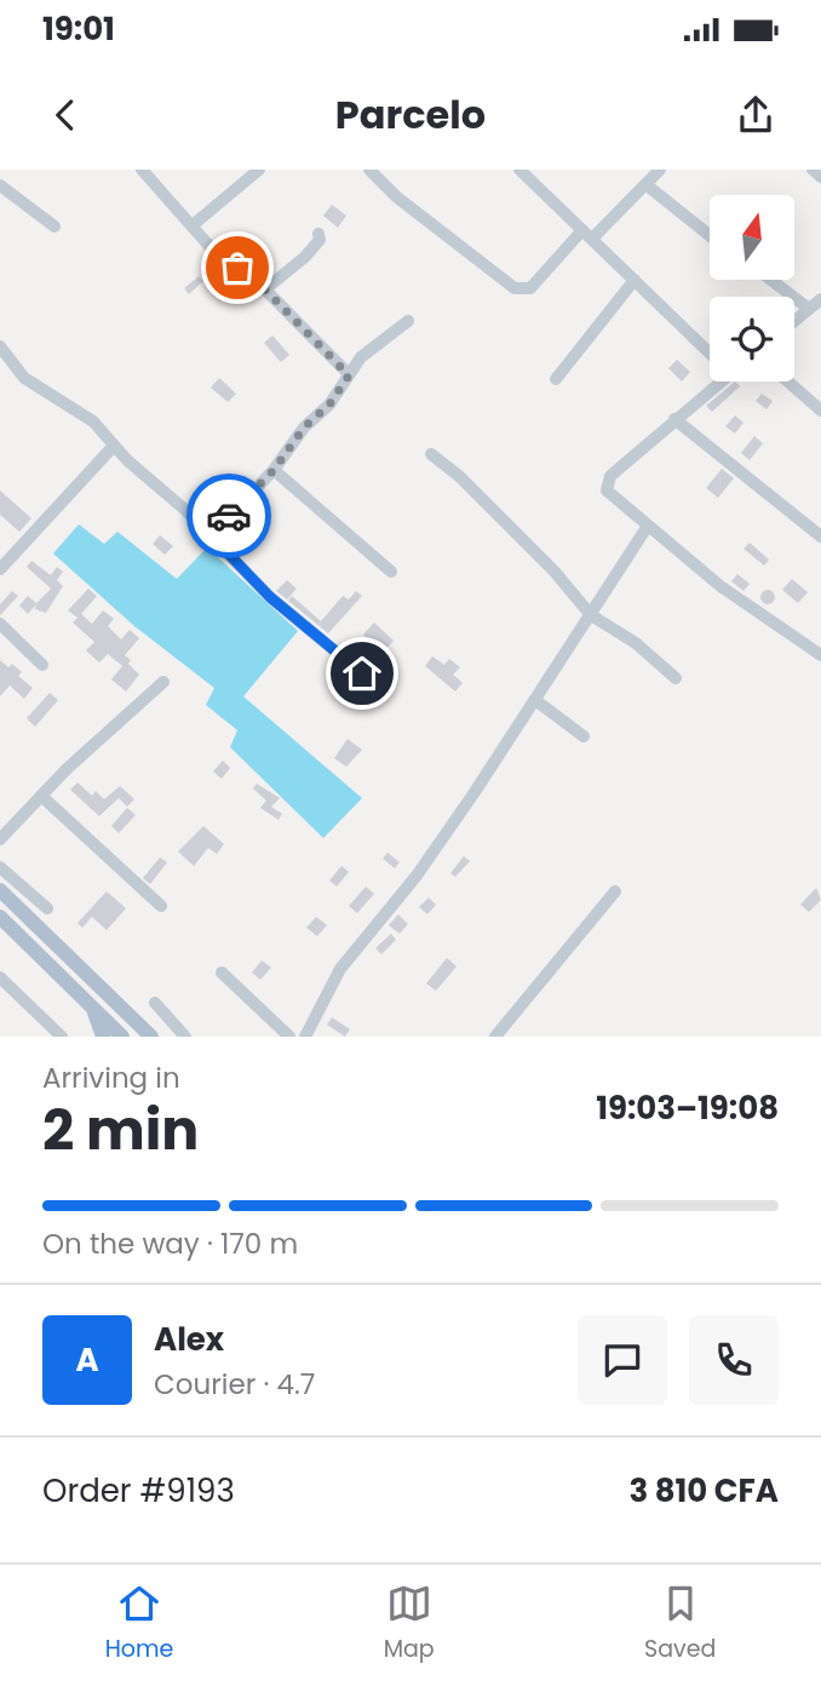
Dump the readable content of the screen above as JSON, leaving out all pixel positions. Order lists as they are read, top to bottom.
{
  "north": "top",
  "page": {
    "status": "19:01",
    "header": "Parcelo",
    "heading": ["2 min", "Arriving in", "19:03–19:08"],
    "panel": [
      "Alex",
      "Courier · 4.7",
      "Order #9193",
      "3 810 CFA"
    ],
    "bar": "On the way · 170 m",
    "round": "A",
    "tabs": ["Home", "Map", "Saved"]
  }
}
